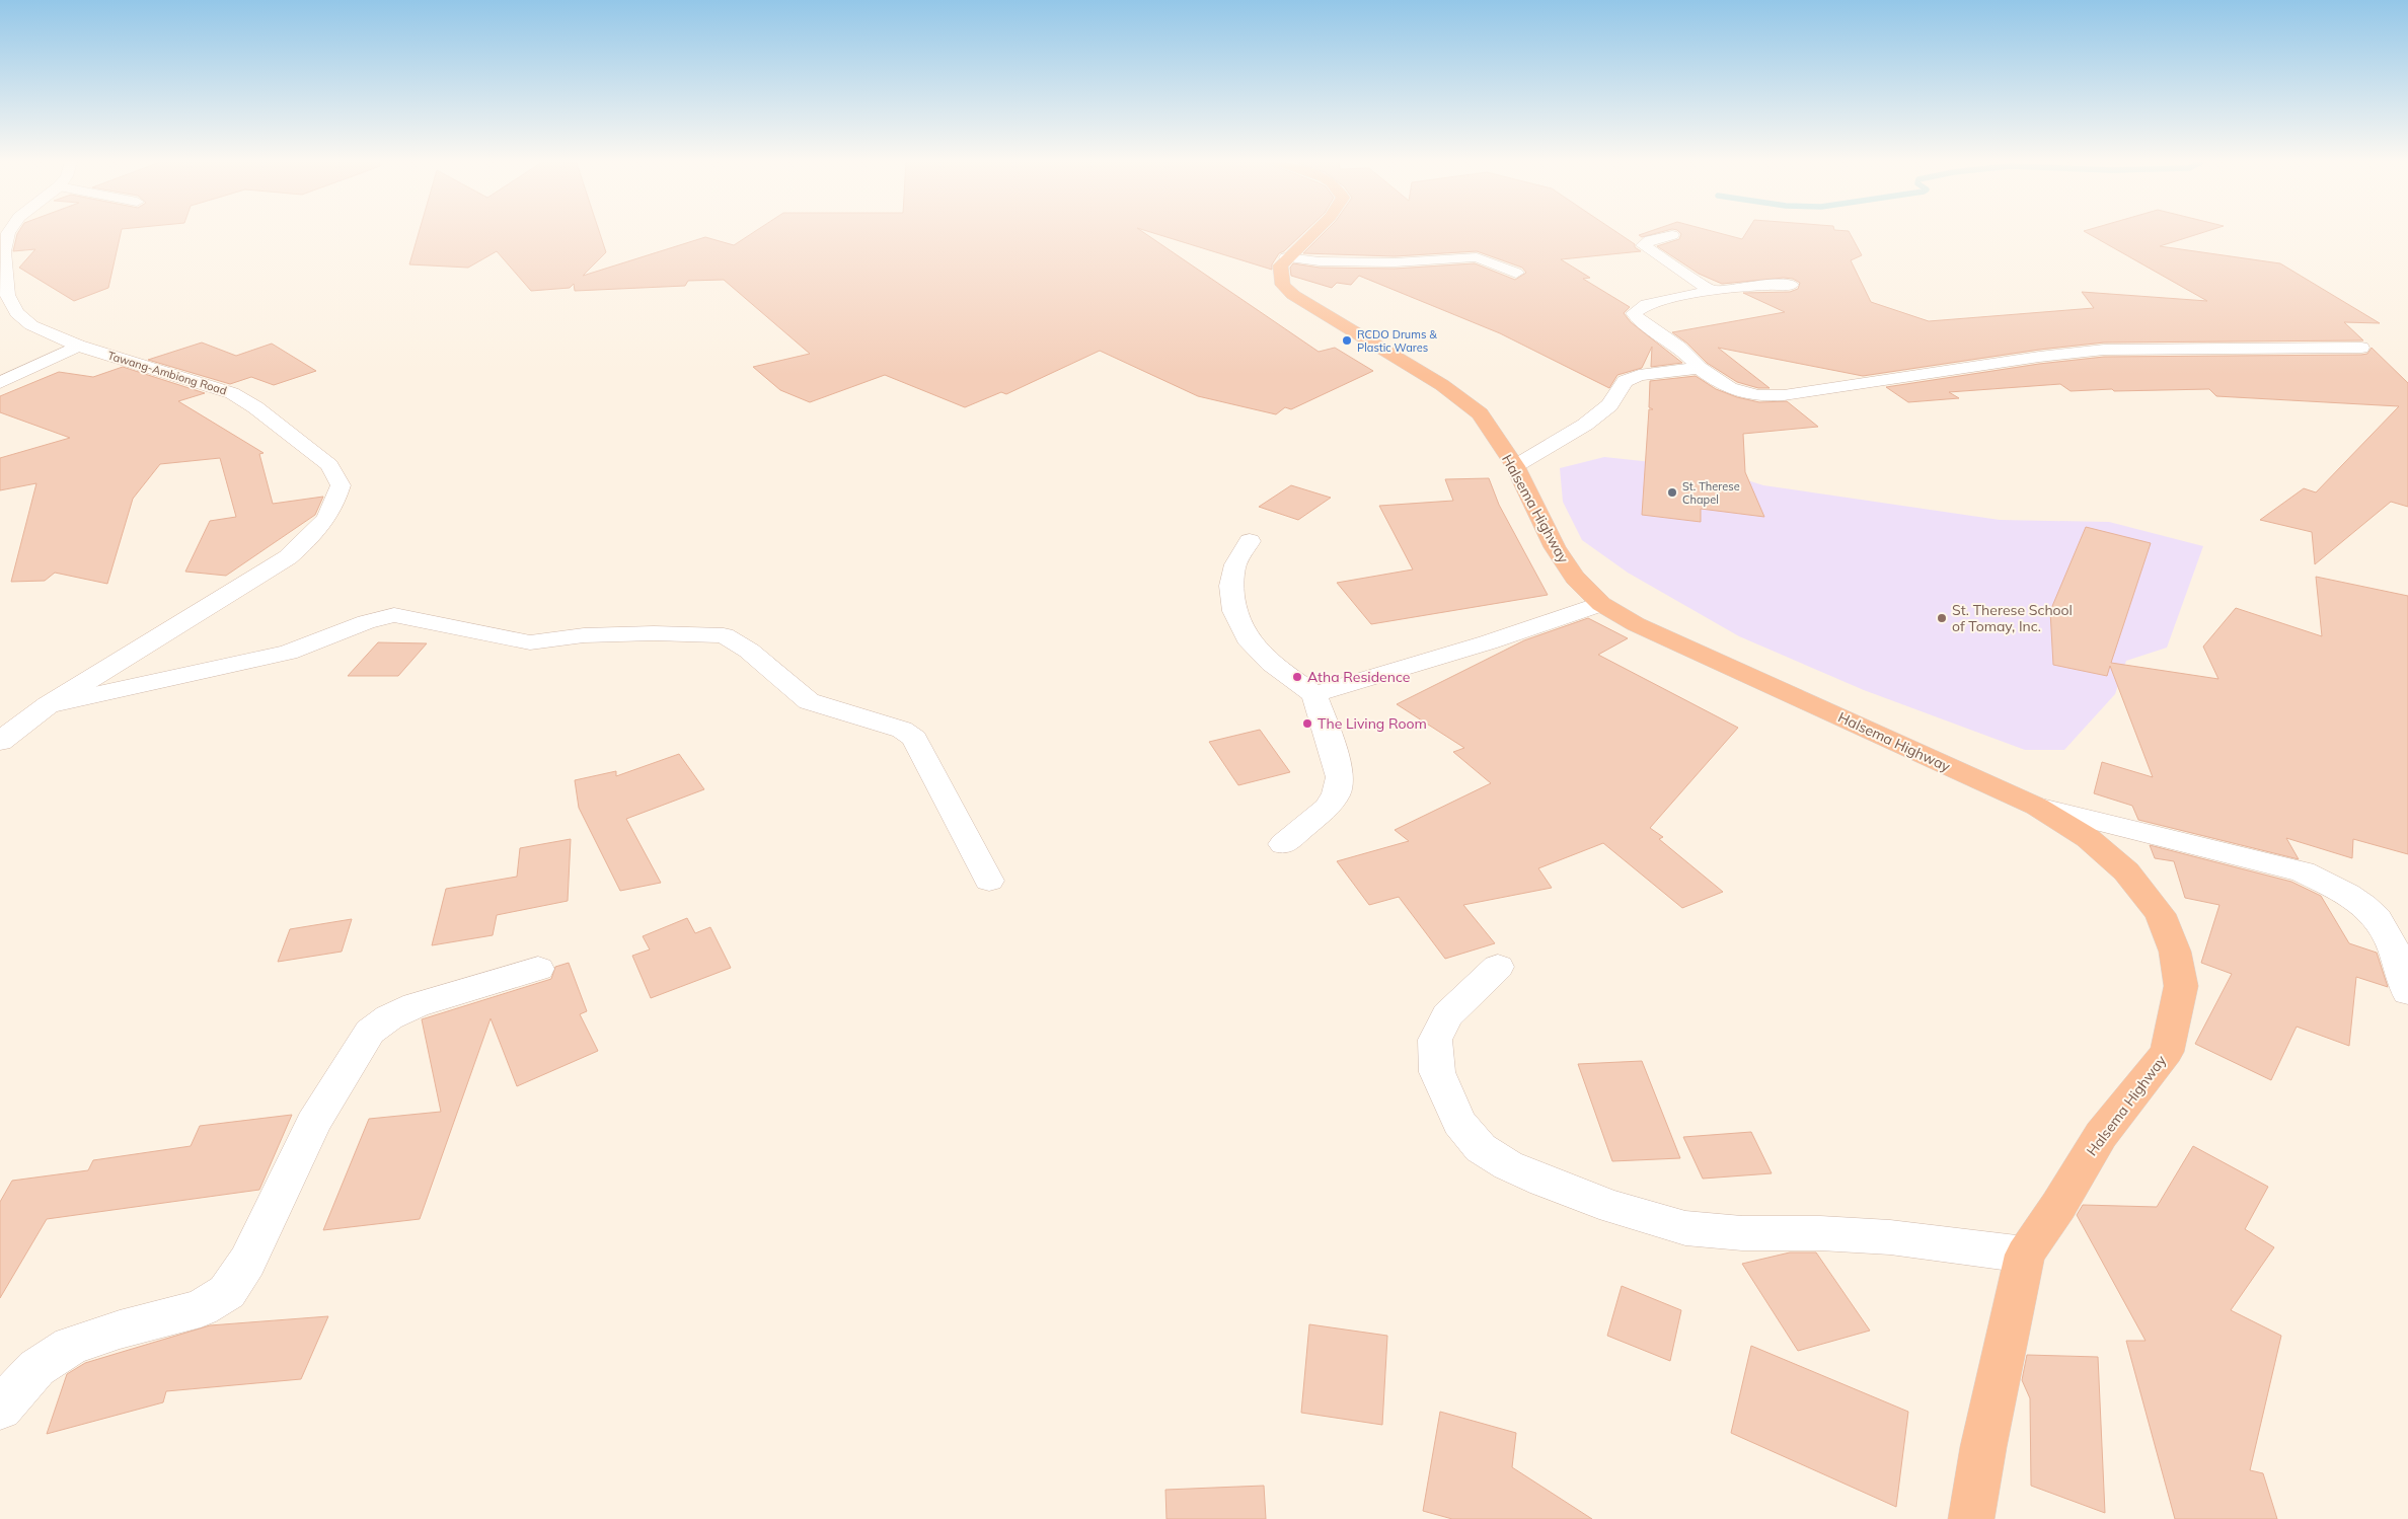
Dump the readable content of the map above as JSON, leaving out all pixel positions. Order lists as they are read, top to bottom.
{
  "streets": {
    "highway": ["Halsema Highway"],
    "street": ["Tawang-Ambiong Road"]
  },
  "places": [
    "RCDO Drums & Plastic Wares",
    "St. Therese Chapel",
    "St. Therese School of Tomay, Inc.",
    "Atha Residence",
    "The Living Room"
  ]
}
